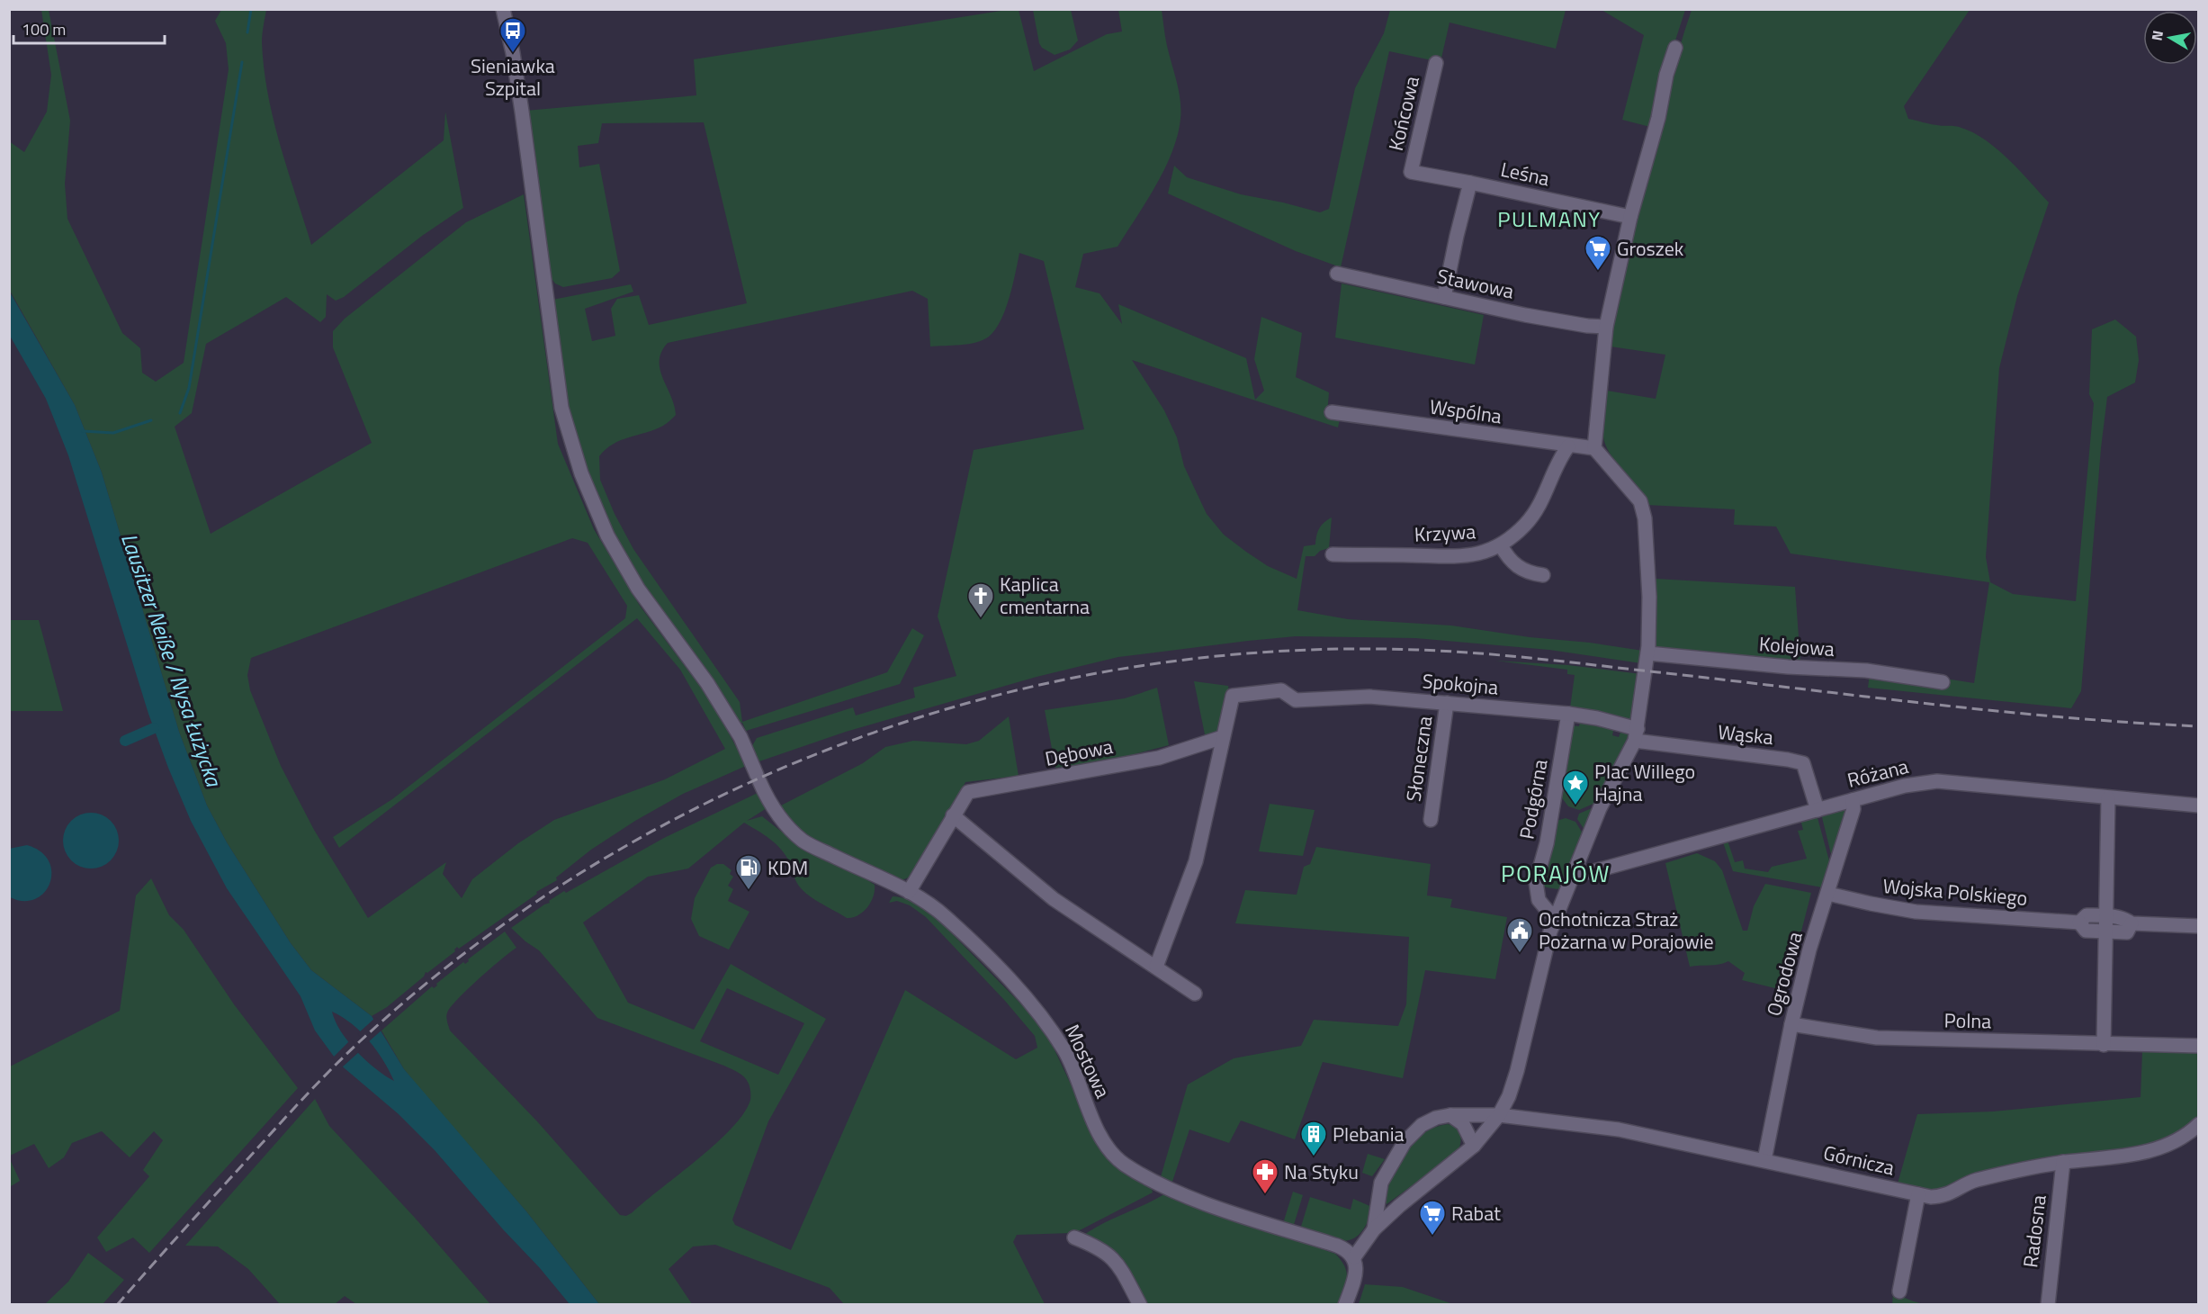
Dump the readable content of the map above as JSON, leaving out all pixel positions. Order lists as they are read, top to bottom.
{
  "streets": {
    "street": [
      "Końcowa",
      "Leśna",
      "Stawowa",
      "Wspólna",
      "Krzywa",
      "Kolejowa",
      "Spokojna",
      "Wąska",
      "Dębowa",
      "Słoneczna",
      "Różana",
      "Podgórna",
      "Wojska Polskiego",
      "Ogrodowa",
      "Polna",
      "Mostowa",
      "Górnicza",
      "Radosna"
    ]
  },
  "crossings": [
    ["Końcowa", "Leśna"],
    ["Wspólna", "Krzywa"],
    ["Spokojna", "Wąska"],
    ["Spokojna", "Dębowa"],
    ["Spokojna", "Słoneczna"],
    ["Spokojna", "Podgórna"],
    ["Wąska", "Różana"],
    ["Dębowa", "Mostowa"],
    ["Różana", "Ogrodowa"],
    ["Wojska Polskiego", "Ogrodowa"],
    ["Ogrodowa", "Polna"],
    ["Ogrodowa", "Górnicza"],
    ["Górnicza", "Radosna"]
  ],
  "districts": ["PULMANY", "PORAJÓW"],
  "water": ["Lausitzer Neiße / Nysa Łużycka"],
  "places": {
    "bus stop": ["Sieniawka Szpital"],
    "supermarket": ["Groszek", "Rabat"],
    "church": ["Kaplica cmentarna"],
    "place": ["Plac Willego Hajna"],
    "fuel station": ["KDM"],
    "public building": ["Ochotnicza Straż Pożarna w Porajowie"],
    "building": ["Plebania"],
    "pharmacy": ["Na Styku"]
  },
  "scale_bar": "100 m",
  "north": "left"
}
